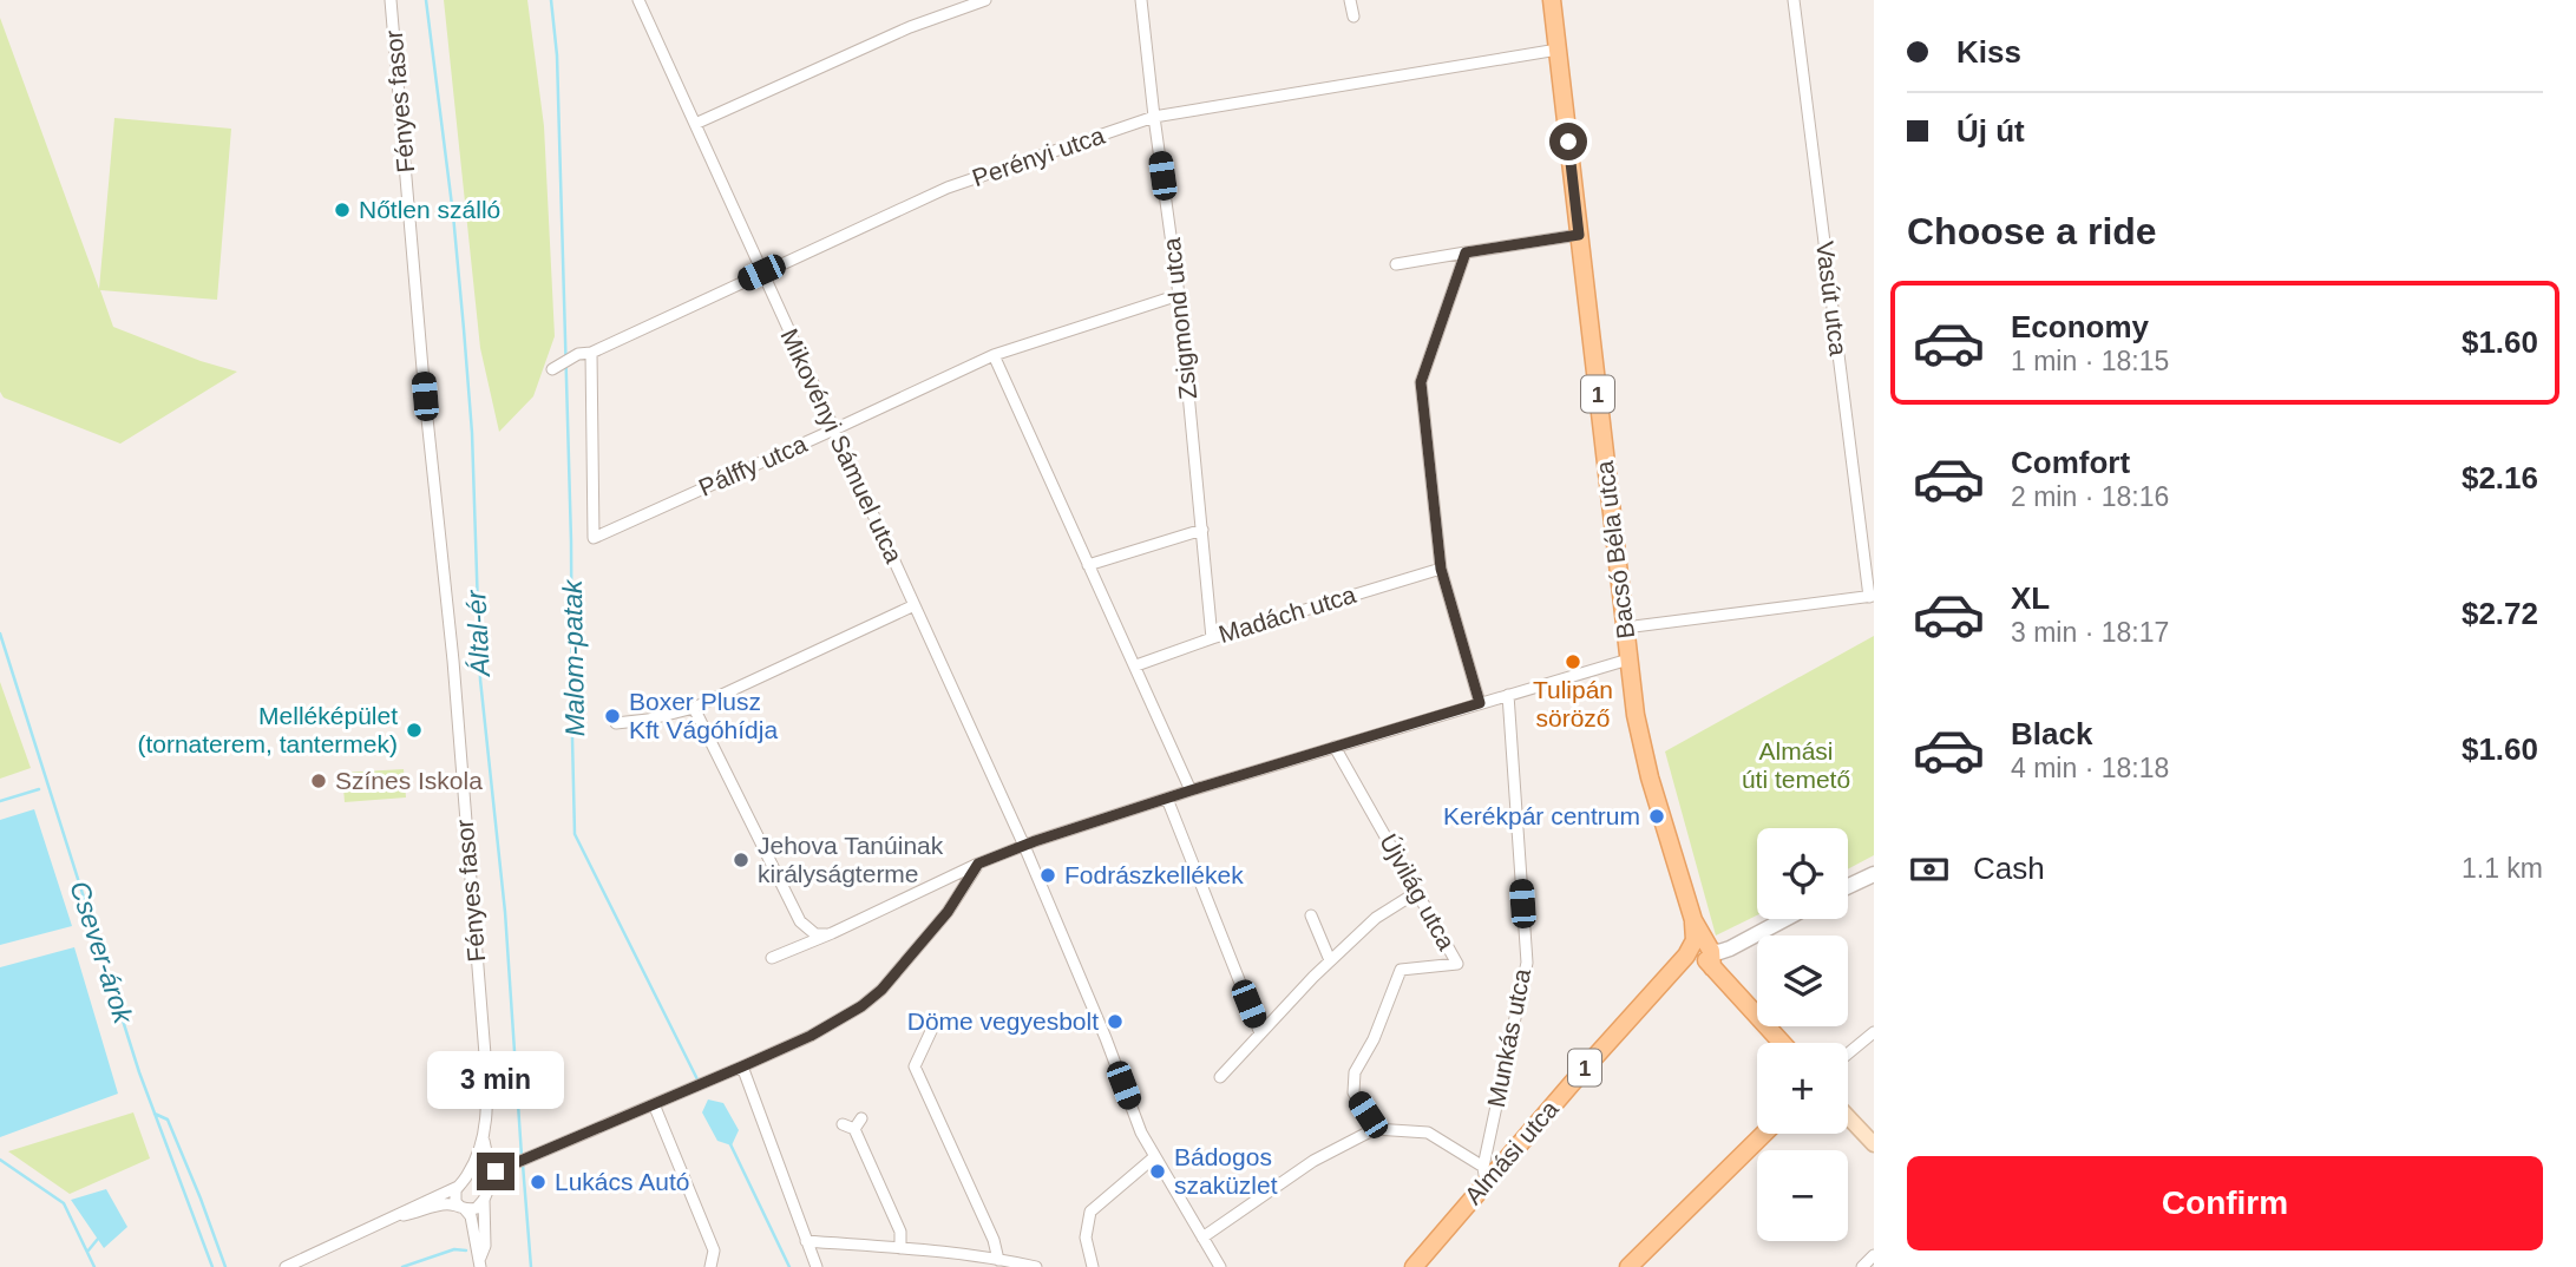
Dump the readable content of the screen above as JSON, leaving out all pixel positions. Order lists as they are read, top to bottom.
{
  "streets": {
    "main road": ["1", "Bacsó Béla utca", "Almási utca"],
    "street": [
      "Fényes fasor",
      "Perényi utca",
      "Vasút utca",
      "Zsigmond utca",
      "Mikovényi Sámuel utca",
      "Pálffy utca",
      "Madách utca",
      "Újvilág utca",
      "Munkás utca"
    ]
  },
  "crossings": [
    ["Perényi utca", "Zsigmond utca"],
    ["Perényi utca", "Mikovényi Sámuel utca"],
    ["Perényi utca", "Pálffy utca"],
    ["Perényi utca", "Bacsó Béla utca"],
    ["Zsigmond utca", "Pálffy utca"],
    ["Zsigmond utca", "Madách utca"],
    ["1", "Bacsó Béla utca"],
    ["1", "Almási utca"],
    ["Mikovényi Sámuel utca", "Pálffy utca"],
    ["Munkás utca", "Almási utca"]
  ],
  "water": ["Által-ér", "Malom-patak", "Csever-árok"],
  "parks": ["Almási úti temető"],
  "places": [
    "Nőtlen szálló",
    "Tulipán söröző",
    "Boxer Plusz Kft Vágóhídja",
    "Melléképület (tornaterem, tantermek)",
    "Színes Iskola",
    "Kerékpár centrum",
    "Jehova Tanúinak királyságterme",
    "Fodrászkellékek",
    "Döme vegyesbolt",
    "Bádogos szaküzlet",
    "Lukács Autó"
  ],
  "page": {
    "banner": ["Kiss", "Új út"],
    "heading": "Choose a ride",
    "list": [
      {
        "name": "Economy",
        "note": "1 min · 18:15",
        "value": "$1.60"
      },
      {
        "name": "Comfort",
        "note": "2 min · 18:16",
        "value": "$2.16"
      },
      {
        "name": "XL",
        "note": "3 min · 18:17",
        "value": "$2.72"
      },
      {
        "name": "Black",
        "note": "4 min · 18:18",
        "value": "$1.60"
      }
    ],
    "pay": ["Cash", "1.1 km"],
    "map_buttons": ["+", "−"],
    "bubble": "3 min",
    "buttons": "Confirm"
  }
}
